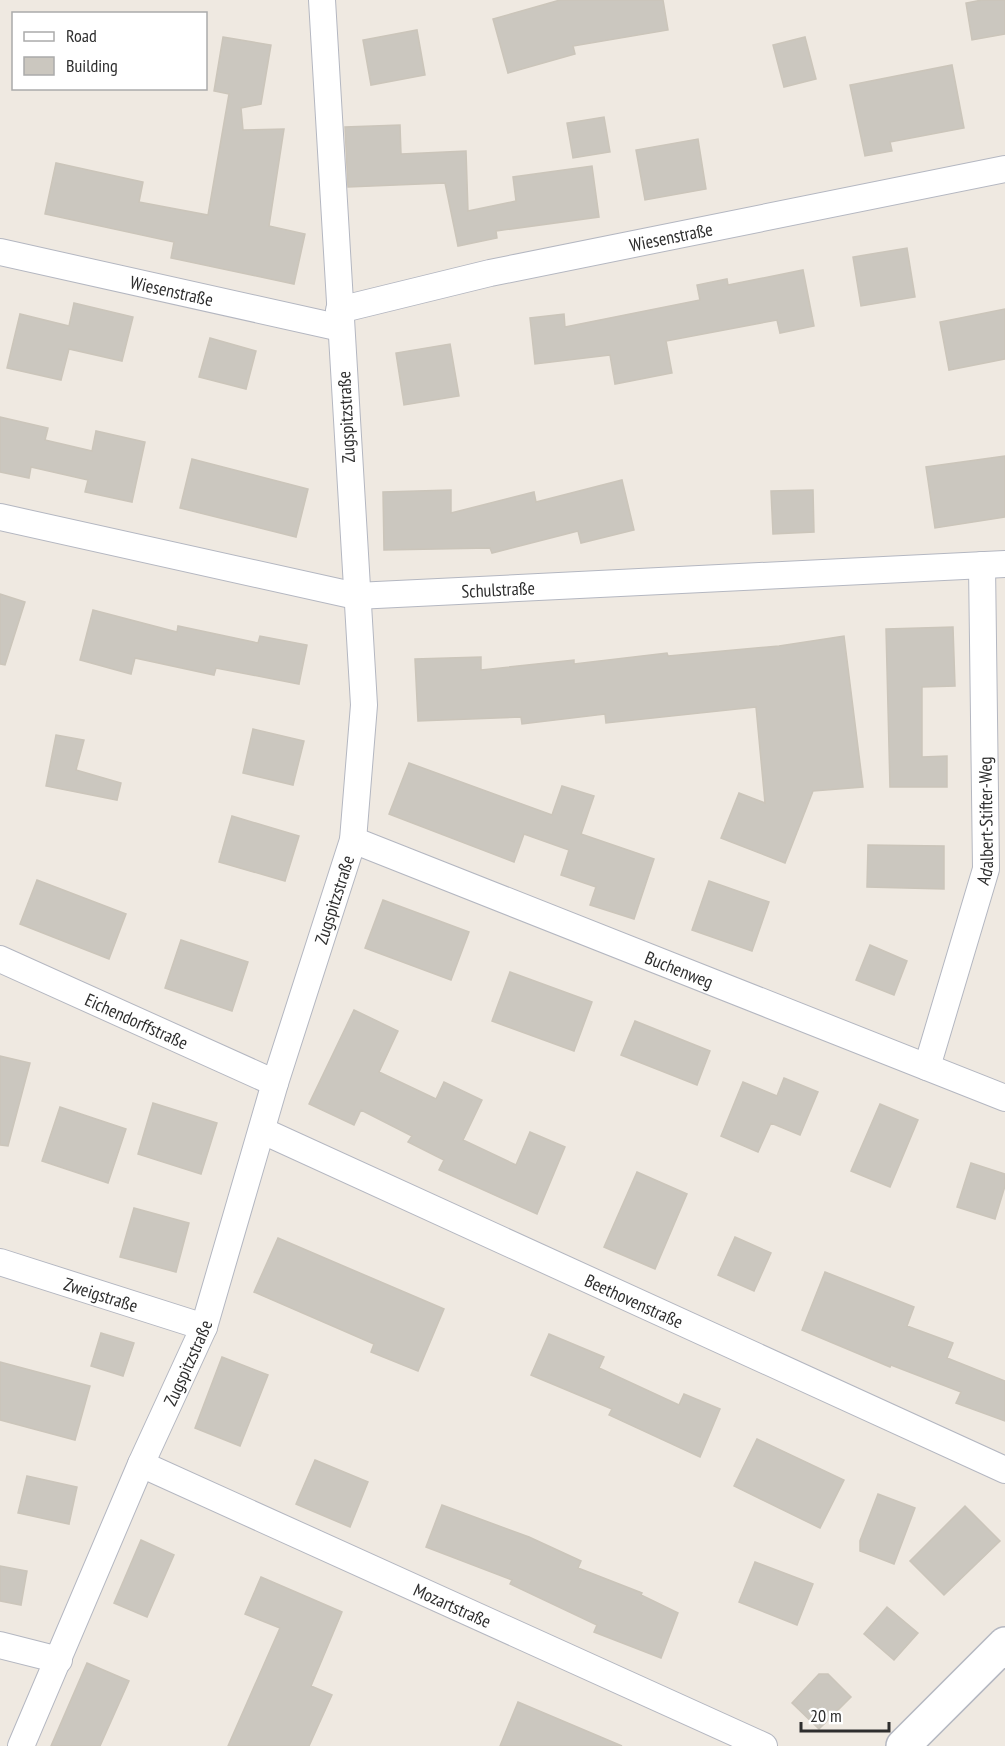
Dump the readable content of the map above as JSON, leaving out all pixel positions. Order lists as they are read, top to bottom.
{
  "streets": {
    "street": [
      "Wiesenstraße",
      "Zugspitzstraße",
      "Schulstraße",
      "Adalbert-Stifter-Weg",
      "Buchenweg",
      "Eichendorffstraße",
      "Zweigstraße",
      "Beethovenstraße",
      "Mozartstraße"
    ]
  },
  "crossings": [
    ["Wiesenstraße", "Zugspitzstraße"],
    ["Zugspitzstraße", "Schulstraße"],
    ["Zugspitzstraße", "Buchenweg"],
    ["Zugspitzstraße", "Eichendorffstraße"],
    ["Zugspitzstraße", "Zweigstraße"],
    ["Zugspitzstraße", "Beethovenstraße"],
    ["Zugspitzstraße", "Mozartstraße"],
    ["Schulstraße", "Adalbert-Stifter-Weg"],
    ["Adalbert-Stifter-Weg", "Buchenweg"]
  ],
  "legend": ["Road", "Building"],
  "scale_bar": "20 m"
}
